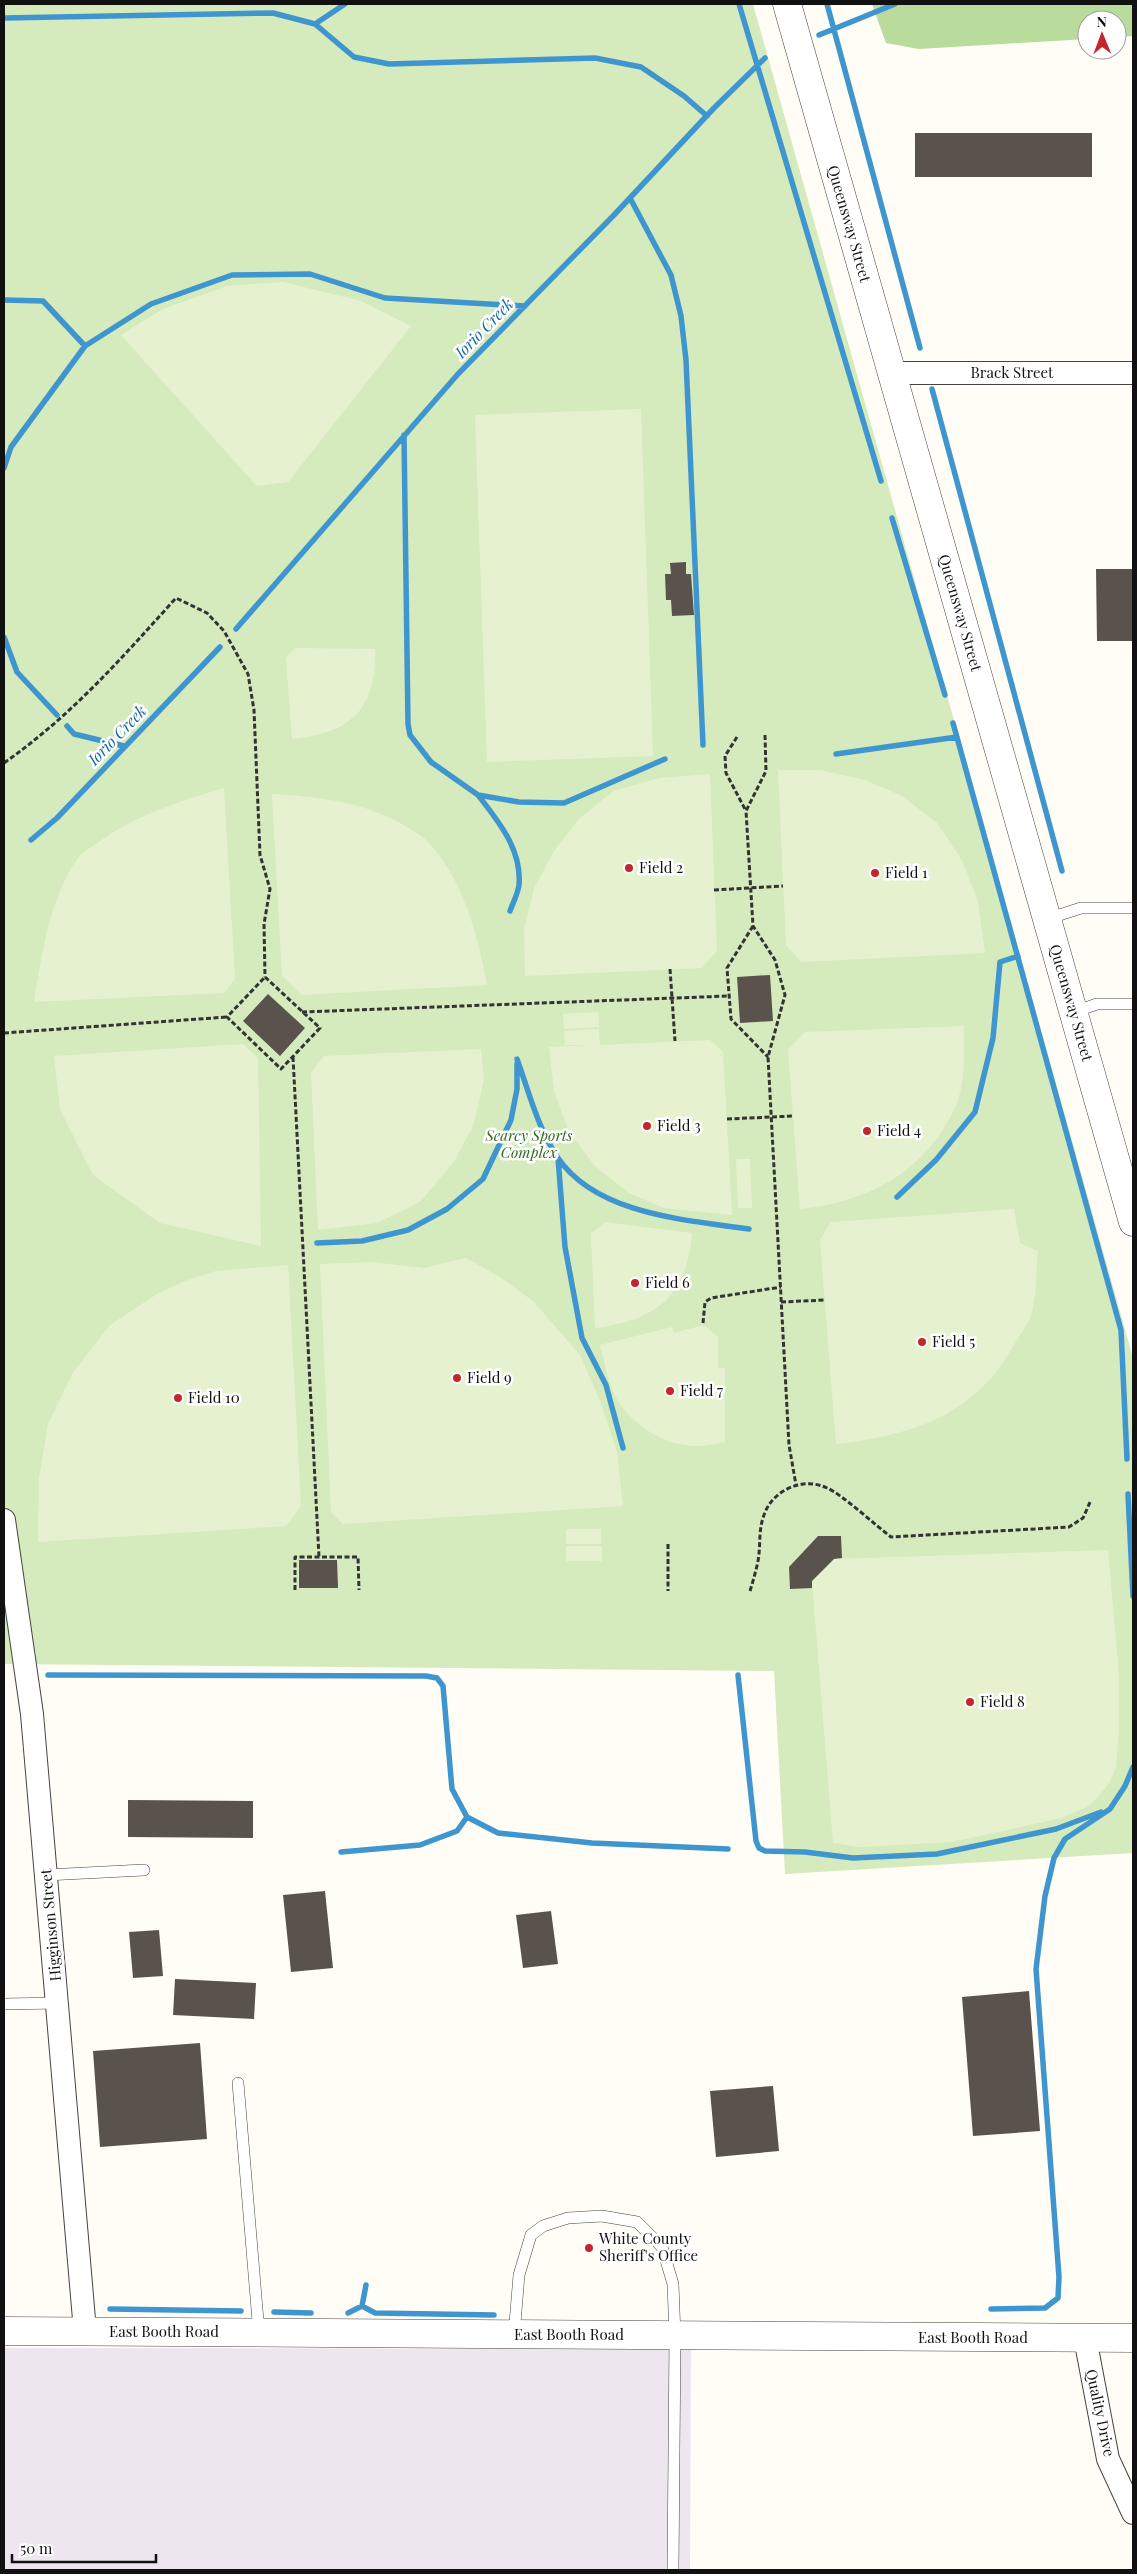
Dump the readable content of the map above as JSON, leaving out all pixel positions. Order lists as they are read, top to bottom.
{
  "streets": {
    "street": [
      "Queensway Street",
      "Brack Street",
      "Higginson Street",
      "East Booth Road",
      "Quality Drive"
    ]
  },
  "crossings": [
    ["Queensway Street", "Brack Street"],
    ["Higginson Street", "East Booth Road"],
    ["East Booth Road", "Quality Drive"]
  ],
  "water": ["Iorio Creek"],
  "parks": ["Searcy Sports Complex"],
  "places": [
    "Field 2",
    "Field 1",
    "Field 3",
    "Field 4",
    "Field 6",
    "Field 5",
    "Field 9",
    "Field 7",
    "Field 10",
    "Field 8",
    "White County Sheriff's Office"
  ],
  "scale_bar": "50 m",
  "north": "top"
}
